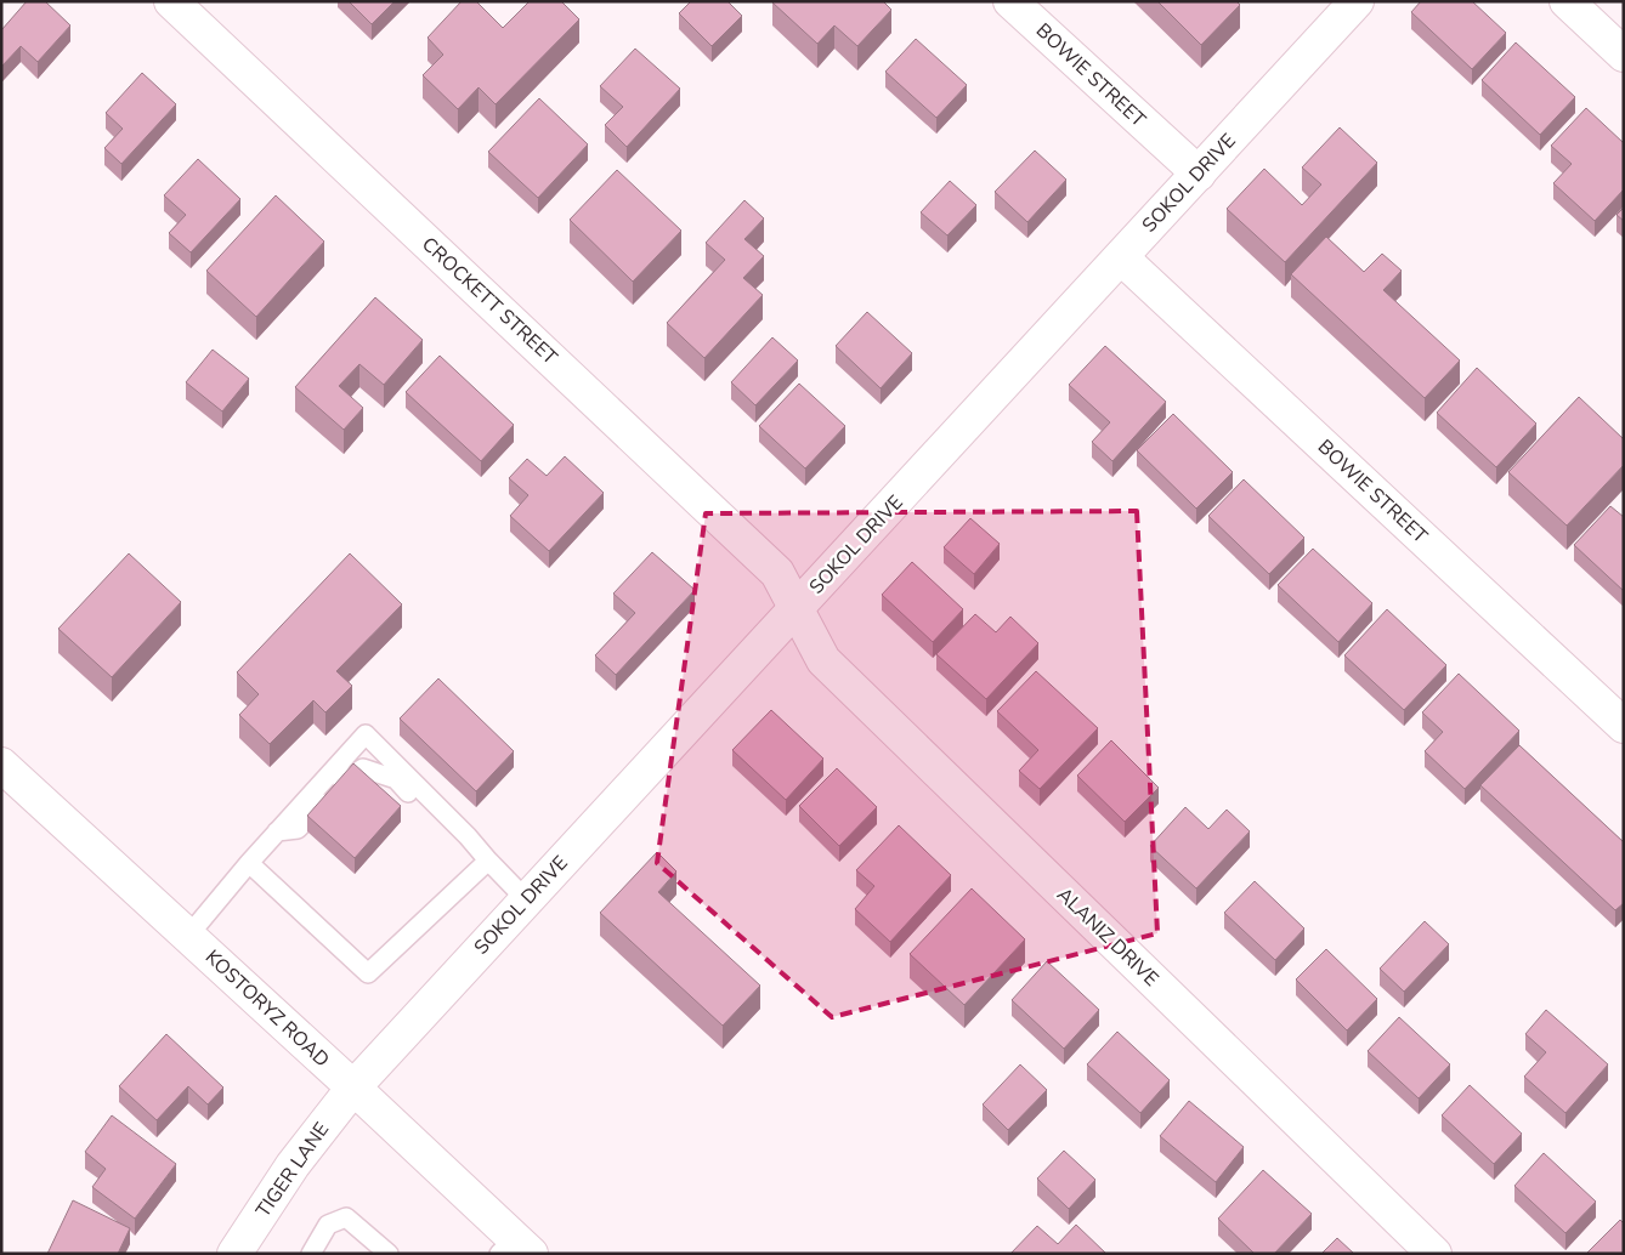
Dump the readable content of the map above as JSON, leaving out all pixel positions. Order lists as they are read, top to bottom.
{
  "streets": {
    "street": [
      "BOWIE STREET",
      "SOKOL DRIVE",
      "CROCKETT STREET",
      "ALANIZ DRIVE",
      "KOSTORYZ ROAD",
      "TIGER LANE"
    ]
  },
  "crossings": [
    ["BOWIE STREET", "SOKOL DRIVE"],
    ["SOKOL DRIVE", "CROCKETT STREET"],
    ["SOKOL DRIVE", "ALANIZ DRIVE"],
    ["SOKOL DRIVE", "KOSTORYZ ROAD"],
    ["SOKOL DRIVE", "TIGER LANE"],
    ["CROCKETT STREET", "ALANIZ DRIVE"],
    ["KOSTORYZ ROAD", "TIGER LANE"]
  ]
}
